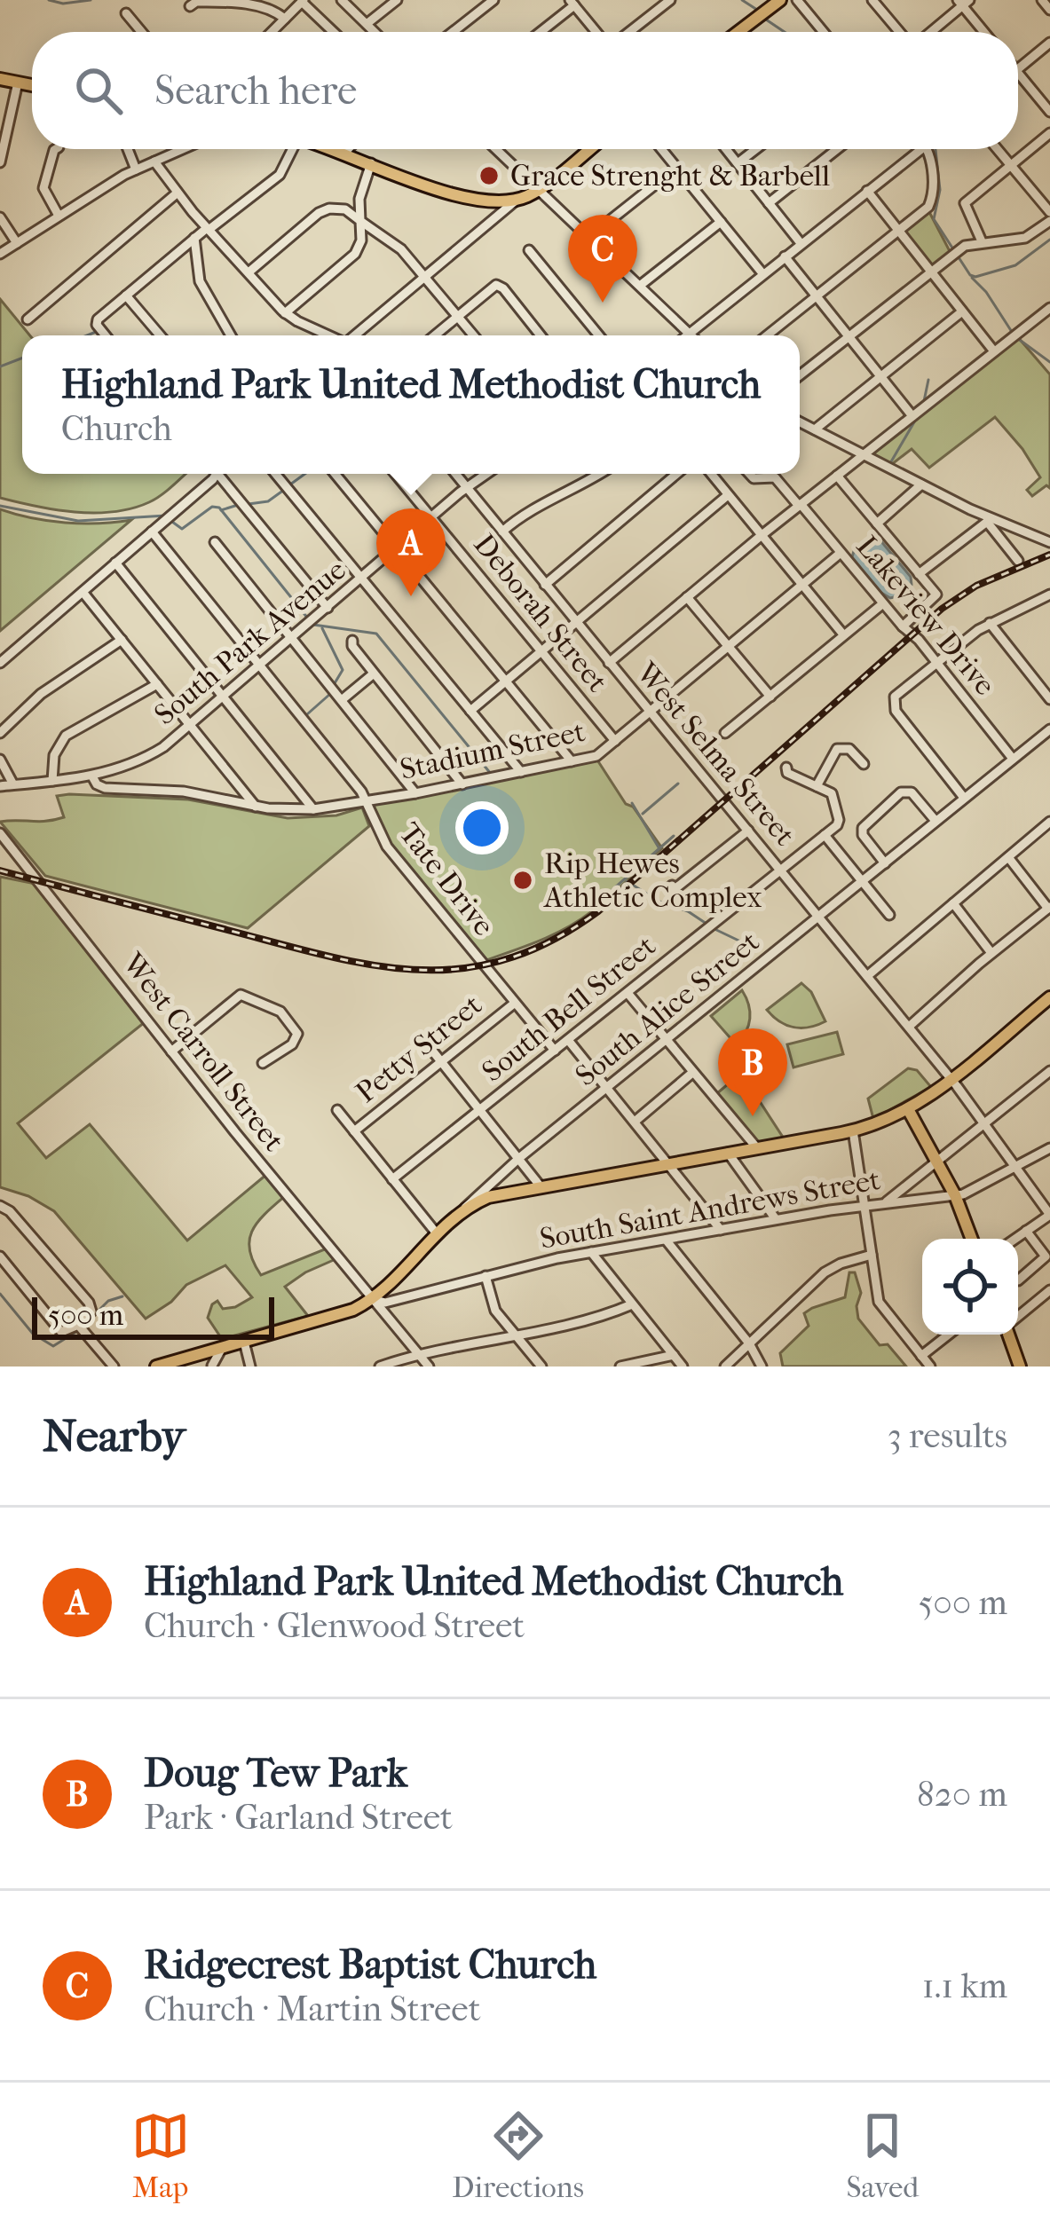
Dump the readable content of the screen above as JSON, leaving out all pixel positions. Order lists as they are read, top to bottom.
{
  "streets": {
    "street": [
      "Deborah Street",
      "Lakeview Drive",
      "South Park Avenue",
      "Stadium Street",
      "West Selma Street",
      "Tate Drive",
      "South Bell Street",
      "South Alice Street",
      "Petty Street",
      "West Carroll Street",
      "South Saint Andrews Street"
    ]
  },
  "crossings": [
    ["Deborah Street", "South Park Avenue"],
    ["Deborah Street", "Stadium Street"],
    ["Lakeview Drive", "Stadium Street"],
    ["Lakeview Drive", "South Alice Street"],
    ["South Park Avenue", "Stadium Street"],
    ["South Park Avenue", "West Selma Street"],
    ["South Park Avenue", "Tate Drive"],
    ["Stadium Street", "West Selma Street"],
    ["Stadium Street", "Tate Drive"],
    ["West Selma Street", "South Bell Street"],
    ["West Selma Street", "South Alice Street"],
    ["West Selma Street", "South Saint Andrews Street"],
    ["Tate Drive", "South Bell Street"],
    ["Tate Drive", "Petty Street"],
    ["West Carroll Street", "South Saint Andrews Street"]
  ],
  "places": ["Grace Strenght & Barbell", "Rip Hewes Athletic Complex"],
  "scale_bar": "500 m",
  "page": {
    "search": "Search here",
    "pins": ["C", "A", "B"],
    "popup": ["Highland Park United Methodist Church", "Church"],
    "scale": "500 m",
    "heading": ["Nearby", "3 results"],
    "list": [
      {
        "mark": "A",
        "name": "Highland Park United Methodist Church",
        "note": "Church · Glenwood Street",
        "value": "500 m"
      },
      {
        "mark": "B",
        "name": "Doug Tew Park",
        "note": "Park · Garland Street",
        "value": "820 m"
      },
      {
        "mark": "C",
        "name": "Ridgecrest Baptist Church",
        "note": "Church · Martin Street",
        "value": "1.1 km"
      }
    ],
    "nav": ["Map", "Directions", "Saved"]
  }
}
